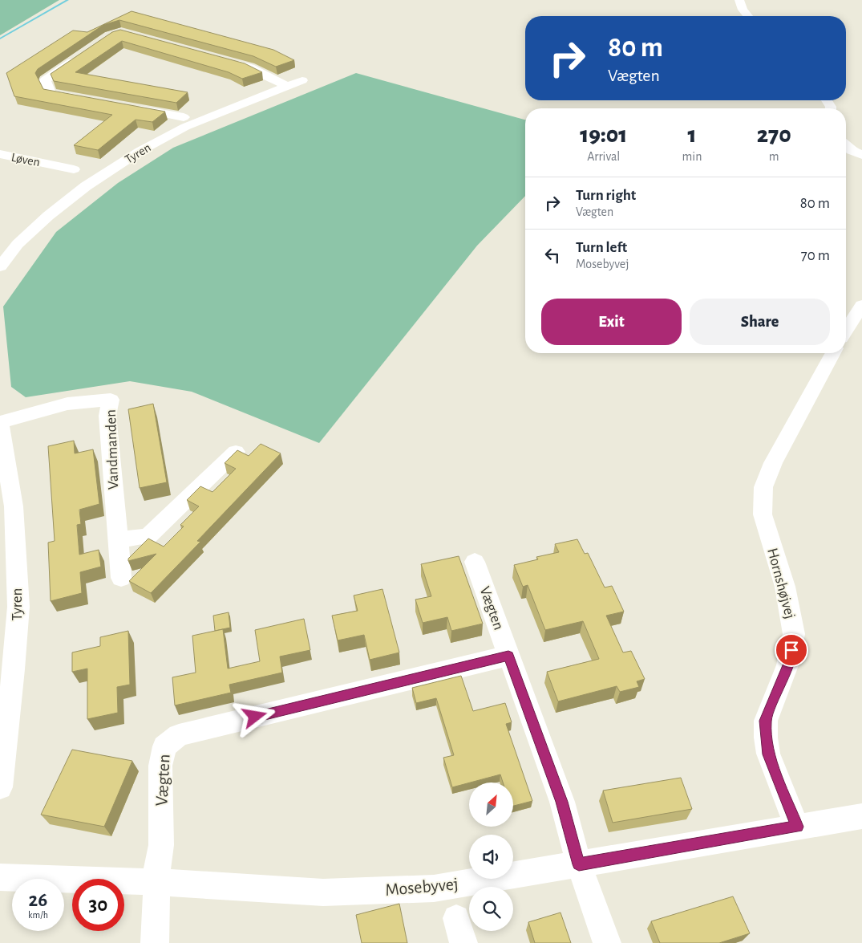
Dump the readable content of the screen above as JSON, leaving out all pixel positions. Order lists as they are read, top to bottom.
{
  "streets": {
    "street": [
      "Tyren",
      "Løven",
      "Vandmanden",
      "Hornshøjvej",
      "Vægten",
      "Mosebyvej"
    ]
  },
  "crossings": [
    ["Tyren", "Vandmanden"],
    ["Hornshøjvej", "Mosebyvej"],
    ["Vægten", "Mosebyvej"]
  ],
  "north": "top right",
  "page": {
    "turn": ["80 m", "Vægten"],
    "eta": [
      "19:01",
      "Arrival",
      "1",
      "min",
      "270",
      "m"
    ],
    "list": [
      {
        "name": "Turn right",
        "note": "Vægten",
        "value": "80 m"
      },
      {
        "name": "Turn left",
        "note": "Mosebyvej",
        "value": "70 m"
      }
    ],
    "buttons": ["Exit", "Share"],
    "speed": "26 km/h",
    "limit": "30"
  }
}
